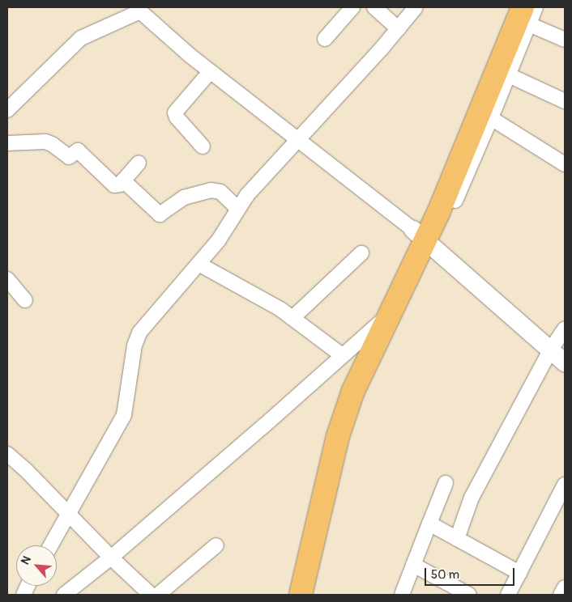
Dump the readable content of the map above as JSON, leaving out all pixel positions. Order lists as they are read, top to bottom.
{
  "scale_bar": "50 m",
  "north": "top left"
}
